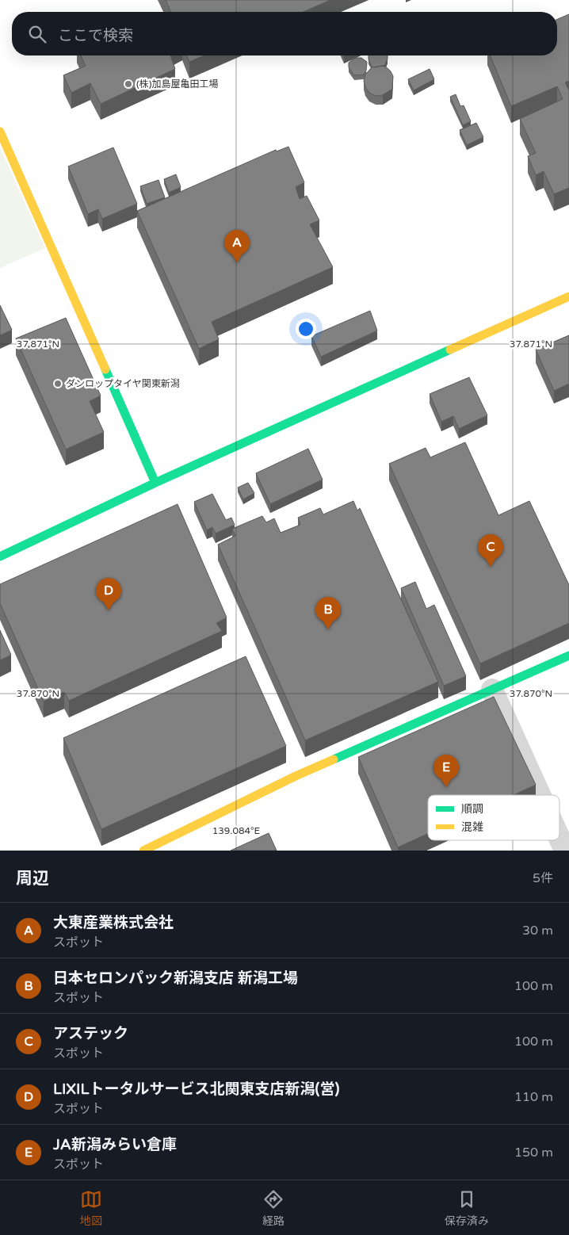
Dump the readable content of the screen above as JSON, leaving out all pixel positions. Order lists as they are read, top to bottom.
{
  "places": ["(株)加島屋亀田工場", "ダンロップタイヤ関東新潟"],
  "legend": ["順調", "混雑"],
  "page": {
    "search": "ここで検索",
    "pins": [
      "A",
      "C",
      "D",
      "B",
      "E"
    ],
    "heading": ["周辺", "5件"],
    "list": [
      {
        "mark": "A",
        "name": "大東産業株式会社",
        "note": "スポット",
        "value": "30 m"
      },
      {
        "mark": "B",
        "name": "日本セロンパック新潟支店 新潟工場",
        "note": "スポット",
        "value": "100 m"
      },
      {
        "mark": "C",
        "name": "アステック",
        "note": "スポット",
        "value": "100 m"
      },
      {
        "mark": "D",
        "name": "LIXILトータルサービス北関東支店新潟(営)",
        "note": "スポット",
        "value": "110 m"
      },
      {
        "mark": "E",
        "name": "JA新潟みらい倉庫",
        "note": "スポット",
        "value": "150 m"
      }
    ],
    "nav": ["地図", "経路", "保存済み"]
  },
  "coordinates": ["37.871°N", "37.870°N", "139.084°E"]
}
